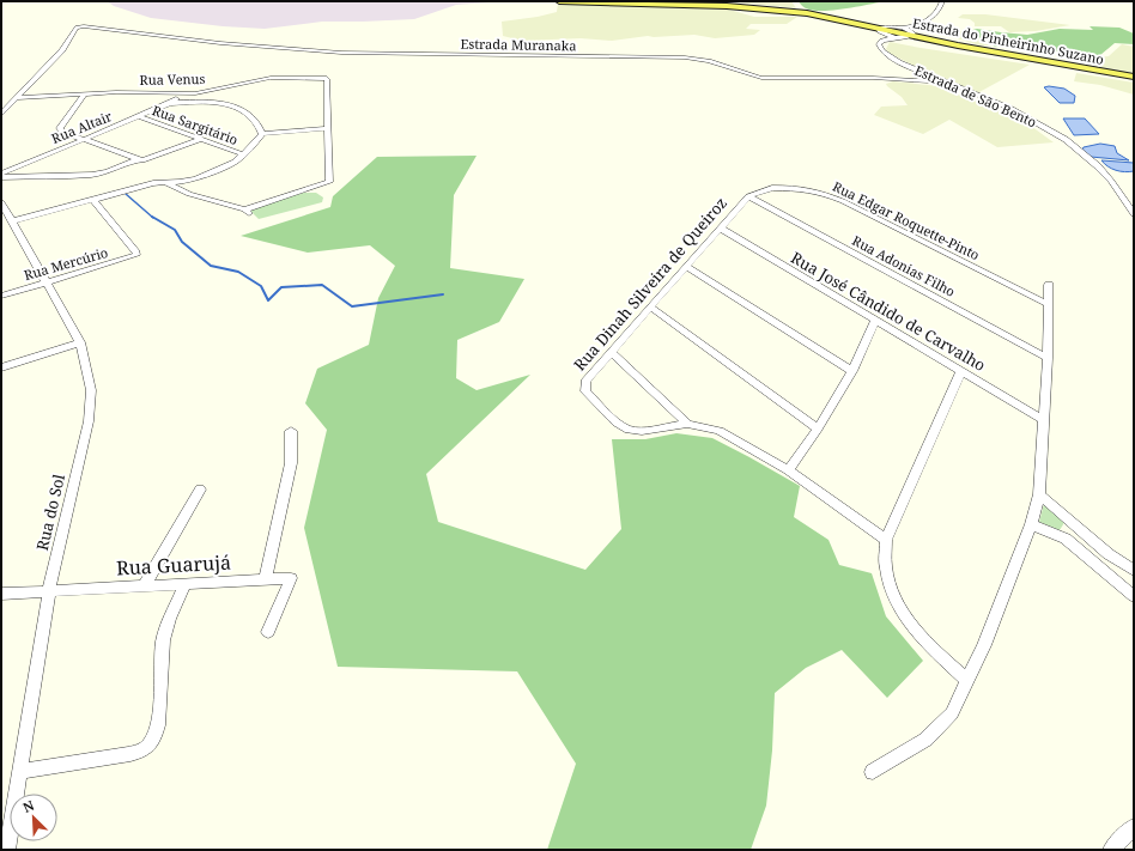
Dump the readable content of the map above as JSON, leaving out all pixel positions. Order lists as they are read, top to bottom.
{
  "streets": {
    "main road": ["Estrada do Pinheirinho Suzano"],
    "street": [
      "Estrada Muranaka",
      "Rua Venus",
      "Estrada de São Bento",
      "Rua Sargitário",
      "Rua Altair",
      "Rua Edgar Roquette-Pinto",
      "Rua Mercúrio",
      "Rua Adonias Filho",
      "Rua Dinah Silveira de Queiroz",
      "Rua José Cândido de Carvalho",
      "Rua do Sol",
      "Rua Guarujá"
    ]
  },
  "crossings": [
    ["Estrada do Pinheirinho Suzano", "Estrada de São Bento"],
    ["Estrada Muranaka", "Rua Venus"],
    ["Estrada Muranaka", "Estrada de São Bento"],
    ["Rua Sargitário", "Rua Altair"],
    ["Rua Edgar Roquette-Pinto", "Rua Adonias Filho"],
    ["Rua Edgar Roquette-Pinto", "Rua Dinah Silveira de Queiroz"],
    ["Rua Mercúrio", "Rua do Sol"],
    ["Rua Adonias Filho", "Rua Dinah Silveira de Queiroz"],
    ["Rua Dinah Silveira de Queiroz", "Rua José Cândido de Carvalho"],
    ["Rua do Sol", "Rua Guarujá"]
  ],
  "north": "top left"
}
